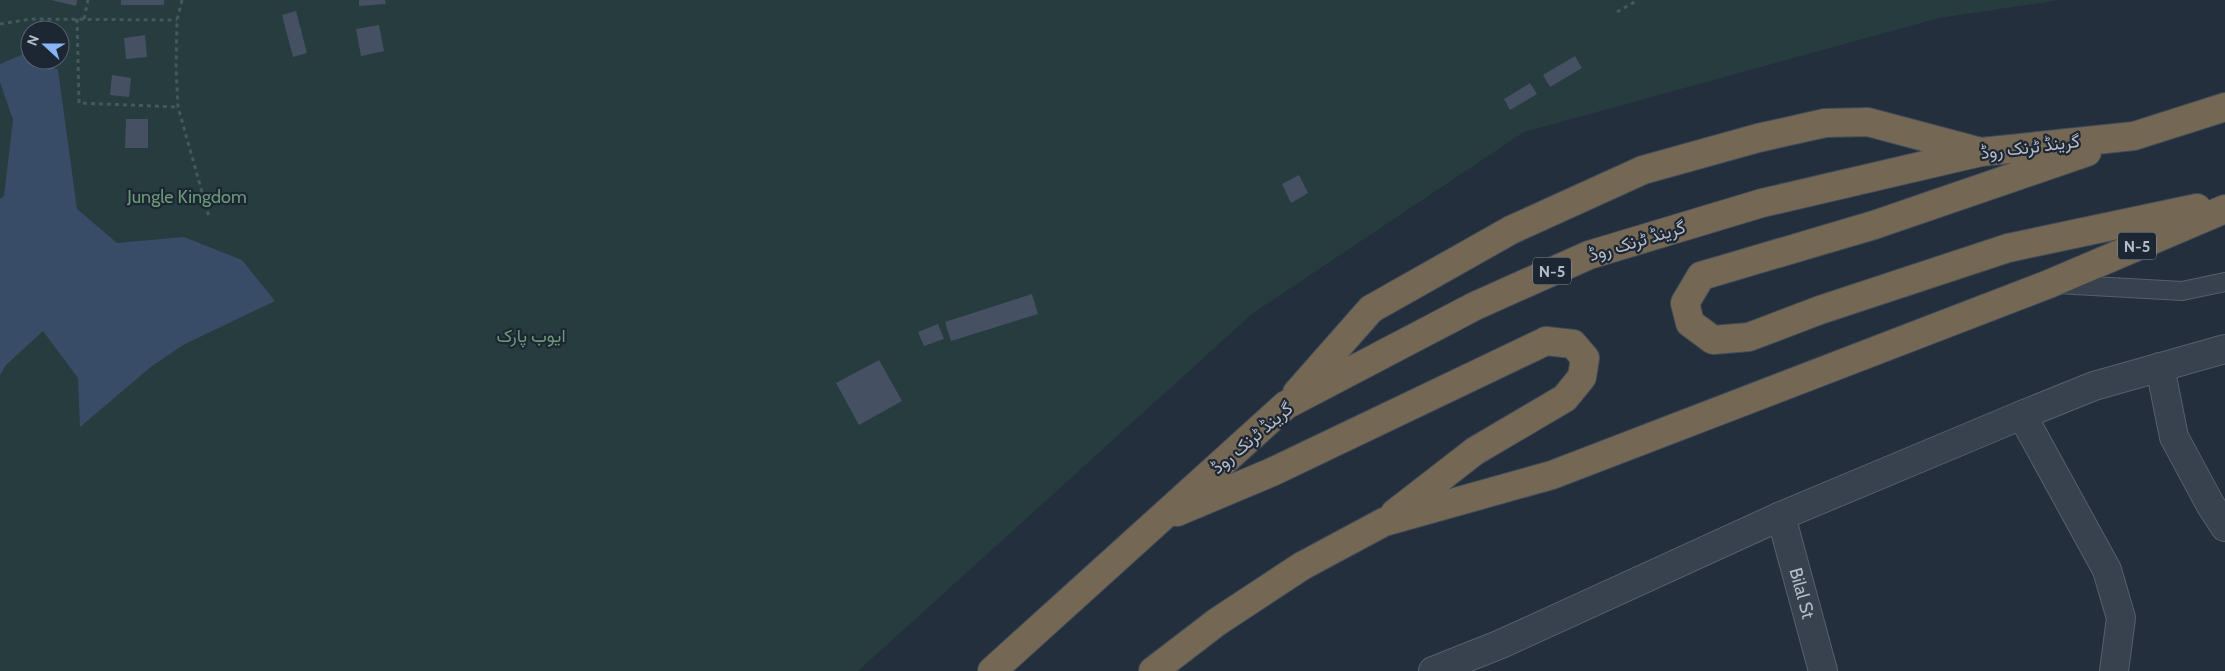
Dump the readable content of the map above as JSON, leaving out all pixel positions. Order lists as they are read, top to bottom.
{
  "streets": {
    "highway": ["گرینڈ ٹرنک روڈ", "N-5"],
    "street": ["Bilal St"]
  },
  "parks": ["Jungle Kingdom", "ایوب پارک"],
  "north": "left"
}
